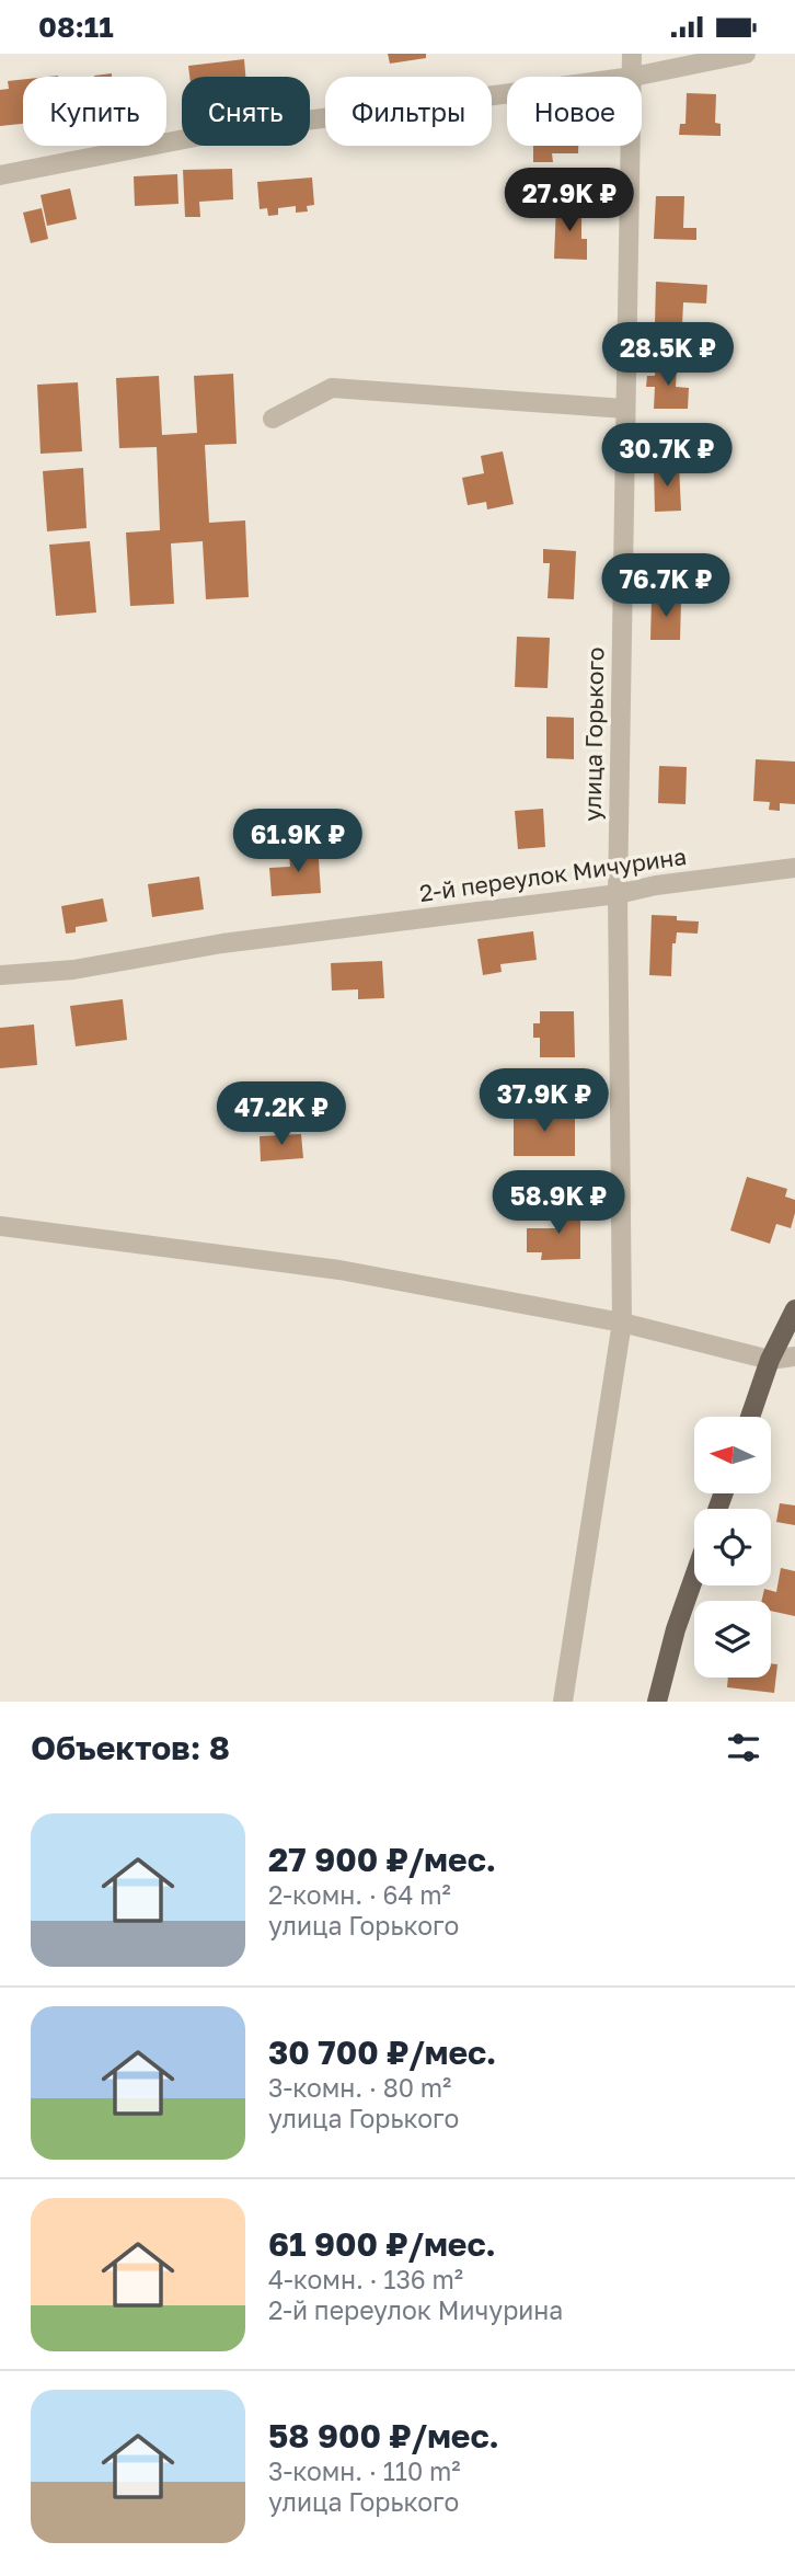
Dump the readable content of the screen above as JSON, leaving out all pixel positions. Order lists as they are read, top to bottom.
{
  "streets": {
    "street": ["улица Горького", "2-й переулок Мичурина"]
  },
  "crossings": [
    ["улица Горького", "2-й переулок Мичурина"]
  ],
  "north": "left",
  "page": {
    "status": "08:11",
    "chip": [
      "Купить",
      "Снять",
      "Фильтры",
      "Новое"
    ],
    "price": [
      "27.9K ₽",
      "28.5K ₽",
      "30.7K ₽",
      "76.7K ₽",
      "61.9K ₽",
      "37.9K ₽",
      "47.2K ₽",
      "58.9K ₽"
    ],
    "heading": "Объектов: 8",
    "list": [
      {
        "name": "27 900 ₽/мес.",
        "note": "2-комн. · 64 m² · улица Горького"
      },
      {
        "name": "30 700 ₽/мес.",
        "note": "3-комн. · 80 m² · улица Горького"
      },
      {
        "name": "61 900 ₽/мес.",
        "note": "4-комн. · 136 m² · 2-й переулок Мичурина"
      },
      {
        "name": "58 900 ₽/мес.",
        "note": "3-комн. · 110 m² · улица Горького"
      }
    ]
  }
}
